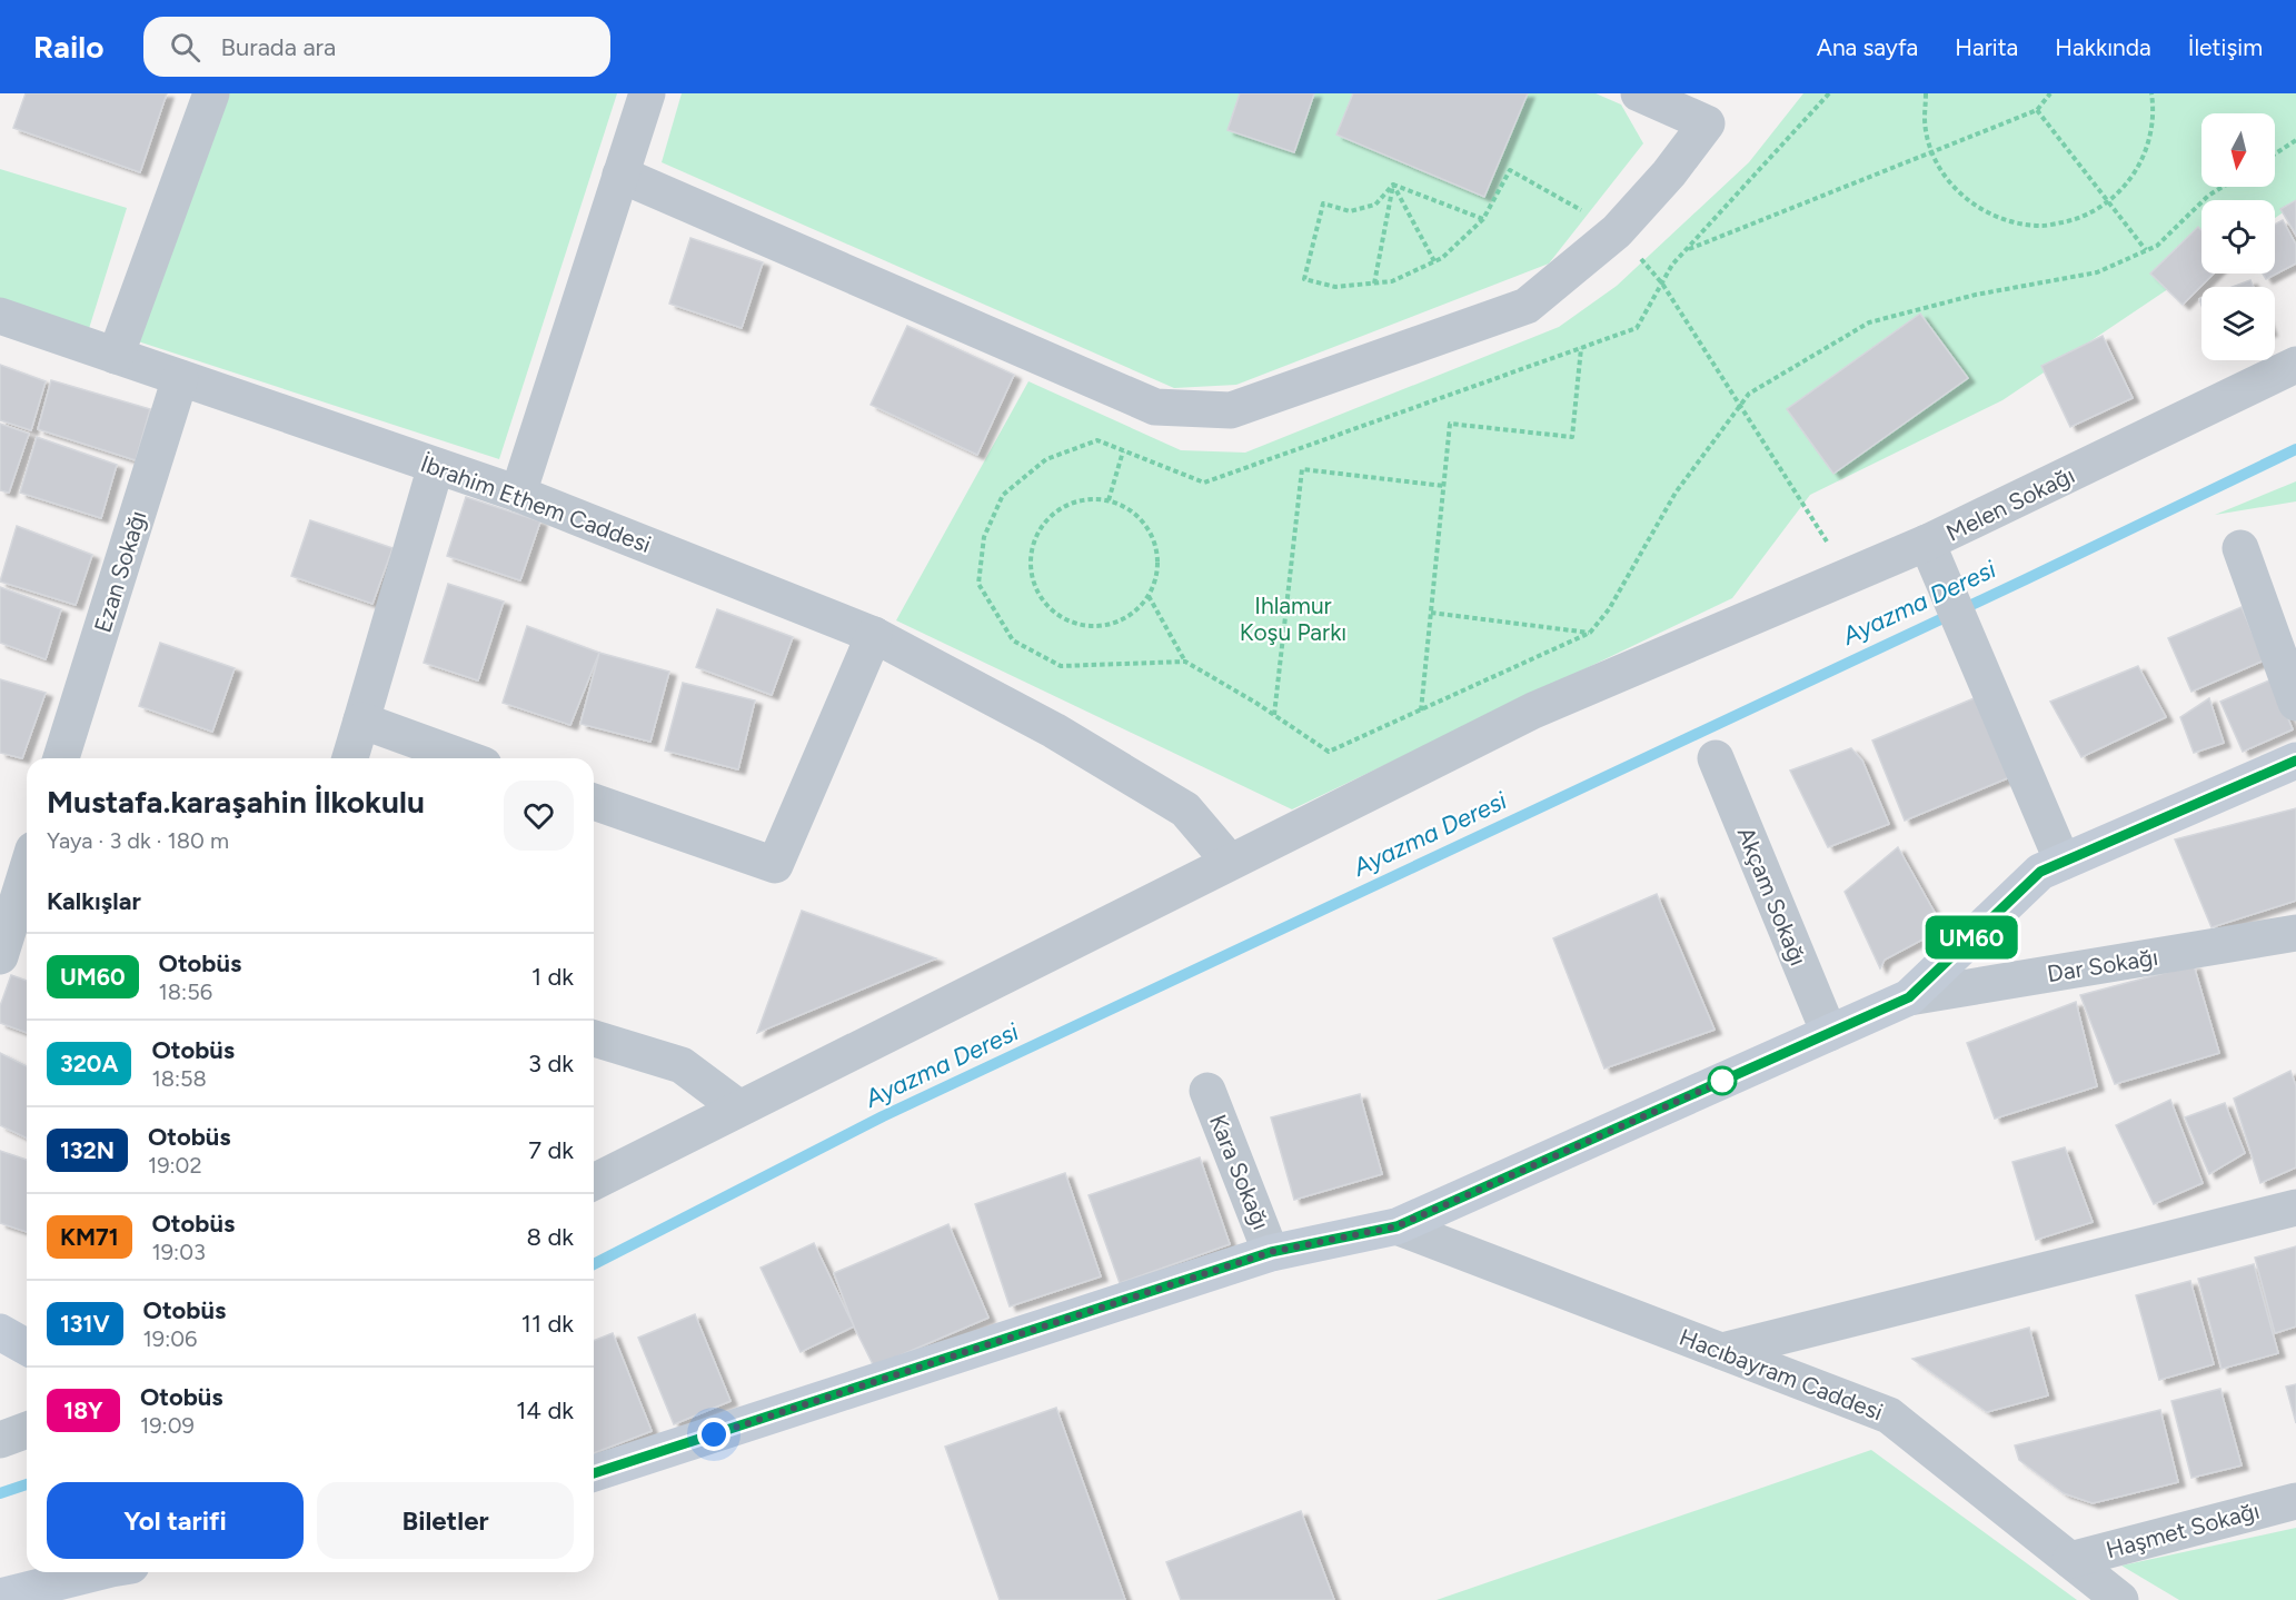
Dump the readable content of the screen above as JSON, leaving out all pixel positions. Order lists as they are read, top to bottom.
{
  "streets": {
    "street": [
      "İbrahim Ethem Caddesi",
      "Melen Sokağı",
      "Ezan Sokağı",
      "Akçam Sokağı",
      "Dar Sokağı",
      "Kara Sokağı",
      "Hacıbayram Caddesi",
      "Haşmet Sokağı"
    ]
  },
  "crossings": [
    ["İbrahim Ethem Caddesi", "Ezan Sokağı"],
    ["Hacıbayram Caddesi", "Haşmet Sokağı"]
  ],
  "water": ["Ayazma Deresi"],
  "parks": ["Ihlamur Koşu Parkı"],
  "lines": ["bus line UM60"],
  "north": "bottom",
  "page": {
    "header": "Railo",
    "search": "Burada ara",
    "nav": [
      "Ana sayfa",
      "Harita",
      "Hakkında",
      "İletişim"
    ],
    "on_map": "UM60",
    "heading": [
      ["Mustafa.karaşahin İlkokulu", "Yaya · 3 dk · 180 m"],
      "Kalkışlar"
    ],
    "list": [
      {
        "mark": "UM60",
        "name": "Otobüs",
        "note": "18:56",
        "value": "1 dk"
      },
      {
        "mark": "320A",
        "name": "Otobüs",
        "note": "18:58",
        "value": "3 dk"
      },
      {
        "mark": "132N",
        "name": "Otobüs",
        "note": "19:02",
        "value": "7 dk"
      },
      {
        "mark": "KM71",
        "name": "Otobüs",
        "note": "19:03",
        "value": "8 dk"
      },
      {
        "mark": "131V",
        "name": "Otobüs",
        "note": "19:06",
        "value": "11 dk"
      },
      {
        "mark": "18Y",
        "name": "Otobüs",
        "note": "19:09",
        "value": "14 dk"
      }
    ],
    "buttons": ["Yol tarifi", "Biletler"]
  }
}
